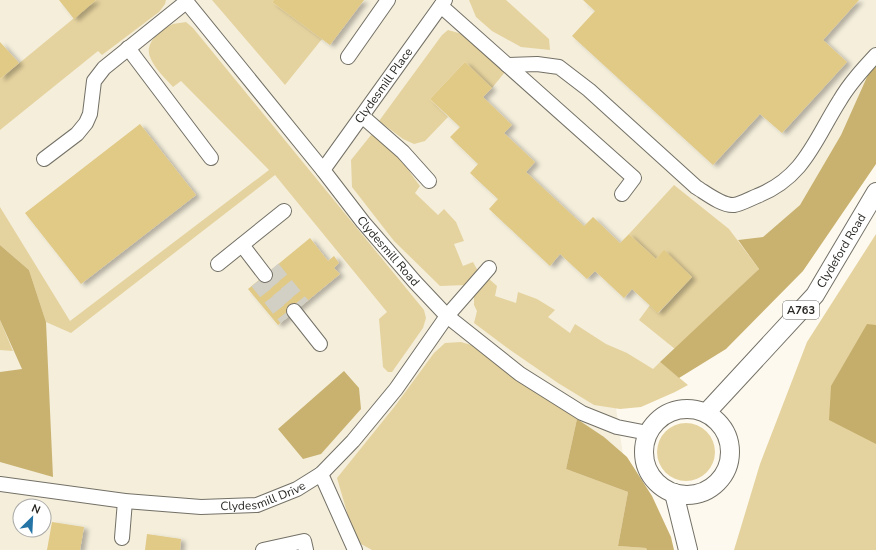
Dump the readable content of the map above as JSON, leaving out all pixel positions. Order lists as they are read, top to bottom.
{
  "streets": {
    "main road": ["Clydeford Road", "A763"],
    "street": ["Clydesmill Place", "Clydesmill Road", "Clydesmill Drive"]
  },
  "crossings": [
    ["Clydesmill Place", "Clydesmill Road"],
    ["Clydesmill Road", "Clydeford Road"],
    ["Clydesmill Road", "Clydesmill Drive"]
  ],
  "north": "top right"
}
